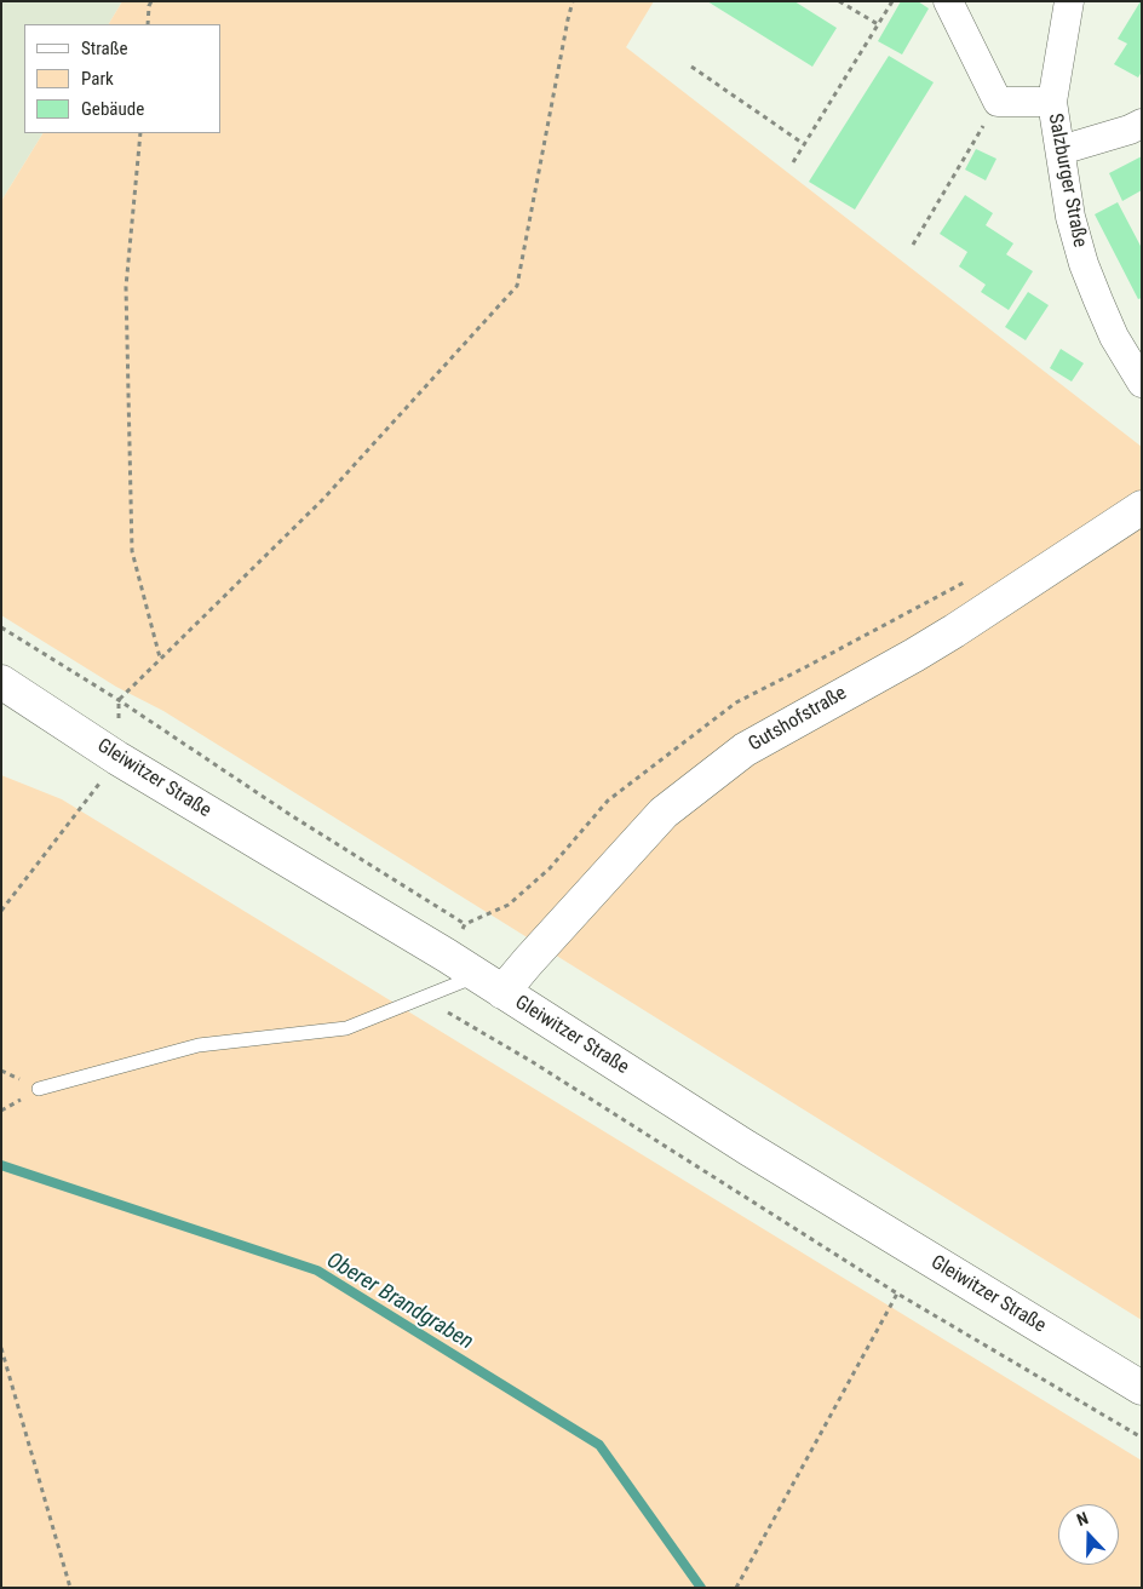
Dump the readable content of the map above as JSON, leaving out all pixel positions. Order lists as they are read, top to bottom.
{
  "streets": {
    "main road": ["Gutshofstraße", "Gleiwitzer Straße"],
    "street": ["Salzburger Straße"]
  },
  "crossings": [
    ["Gutshofstraße", "Gleiwitzer Straße"]
  ],
  "water": ["Oberer Brandgraben"],
  "legend": ["Straße", "Park", "Gebäude"],
  "north": "top"
}
